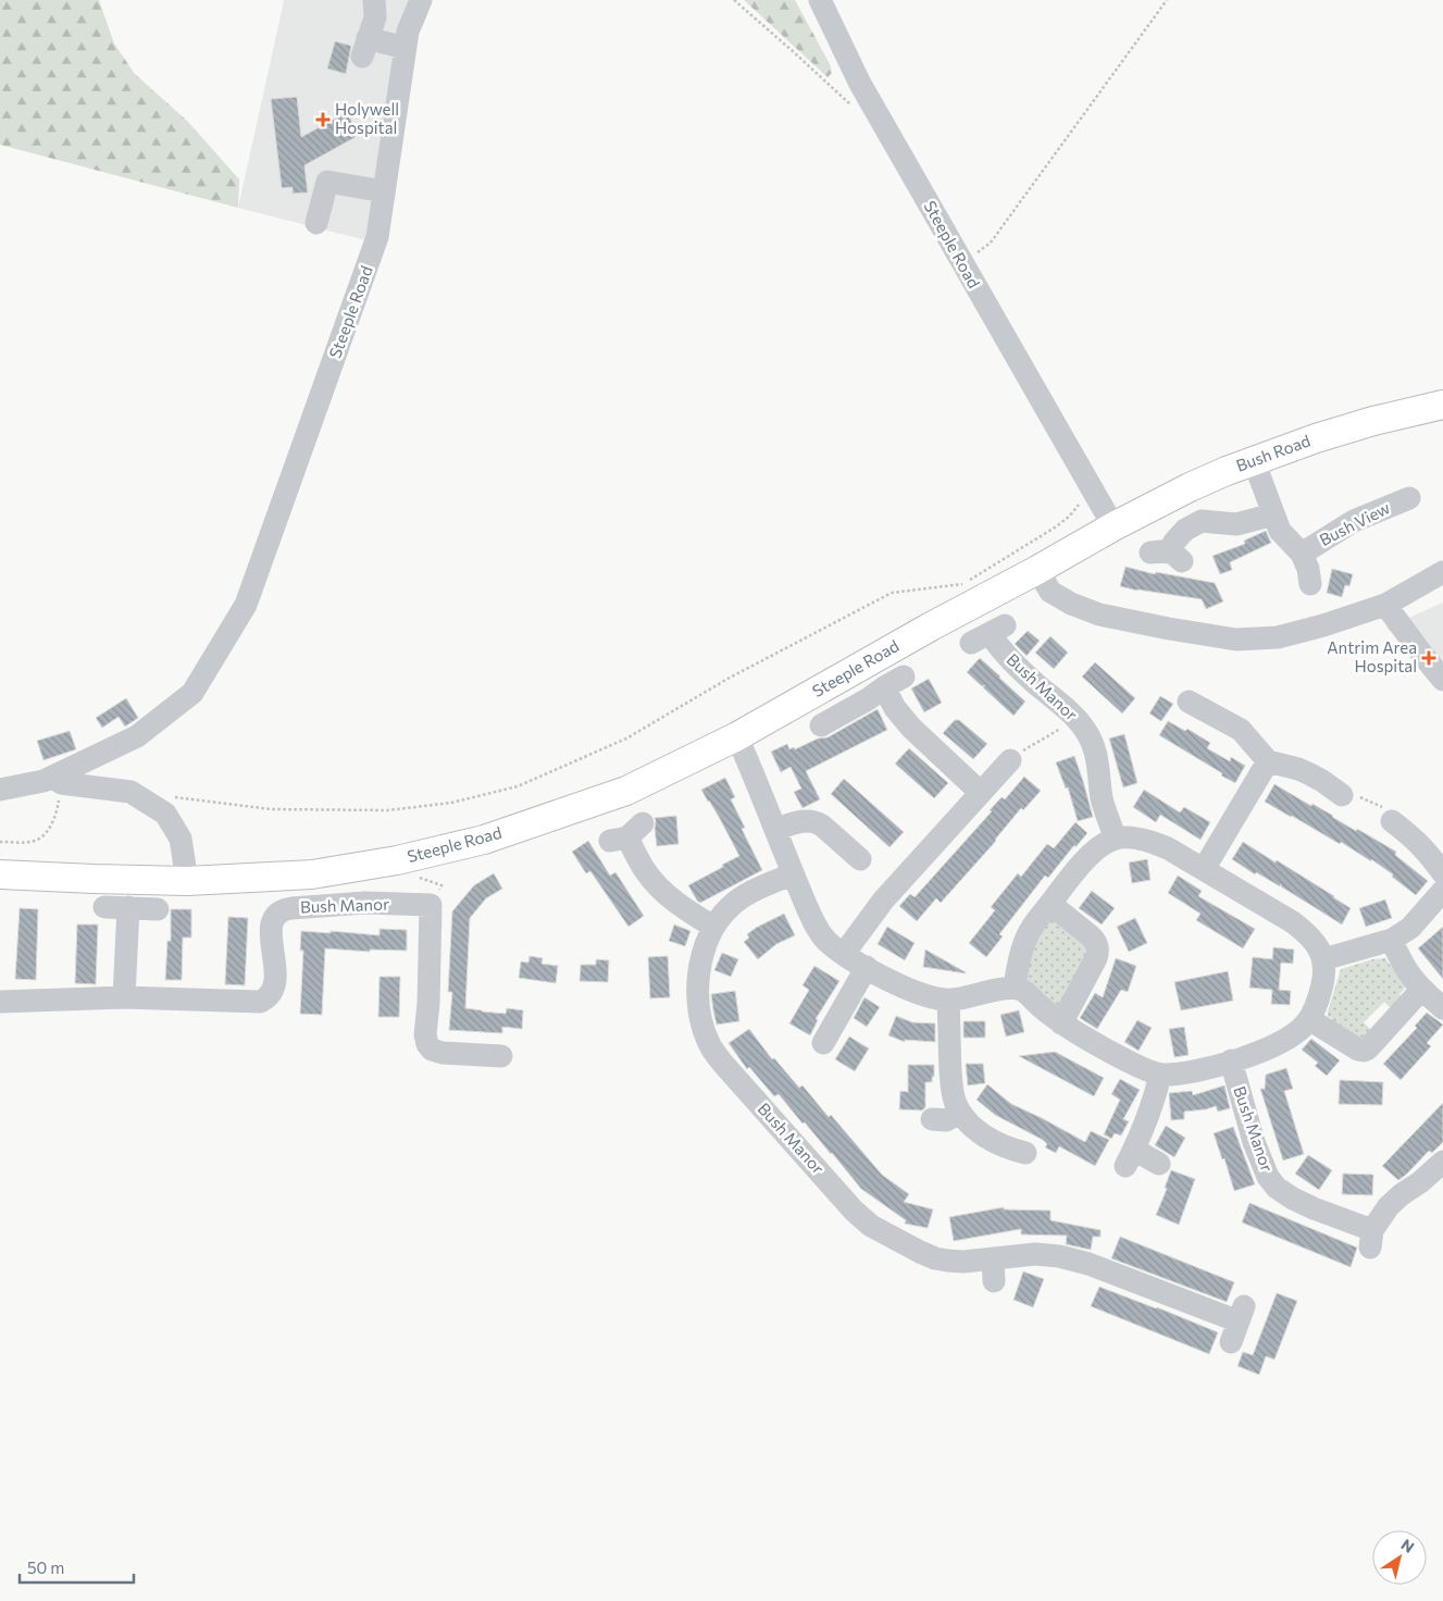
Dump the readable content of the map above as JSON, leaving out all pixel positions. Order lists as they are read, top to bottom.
{
  "streets": {
    "main road": ["Steeple Road", "Bush Road"],
    "street": ["Bush View", "Bush Manor"]
  },
  "crossings": [
    ["Steeple Road", "Bush Road"],
    ["Bush Road", "Bush View"]
  ],
  "places": {
    "health": ["Holywell Hospital", "Antrim Area Hospital"]
  },
  "scale_bar": "50 m",
  "north": "top right"
}
